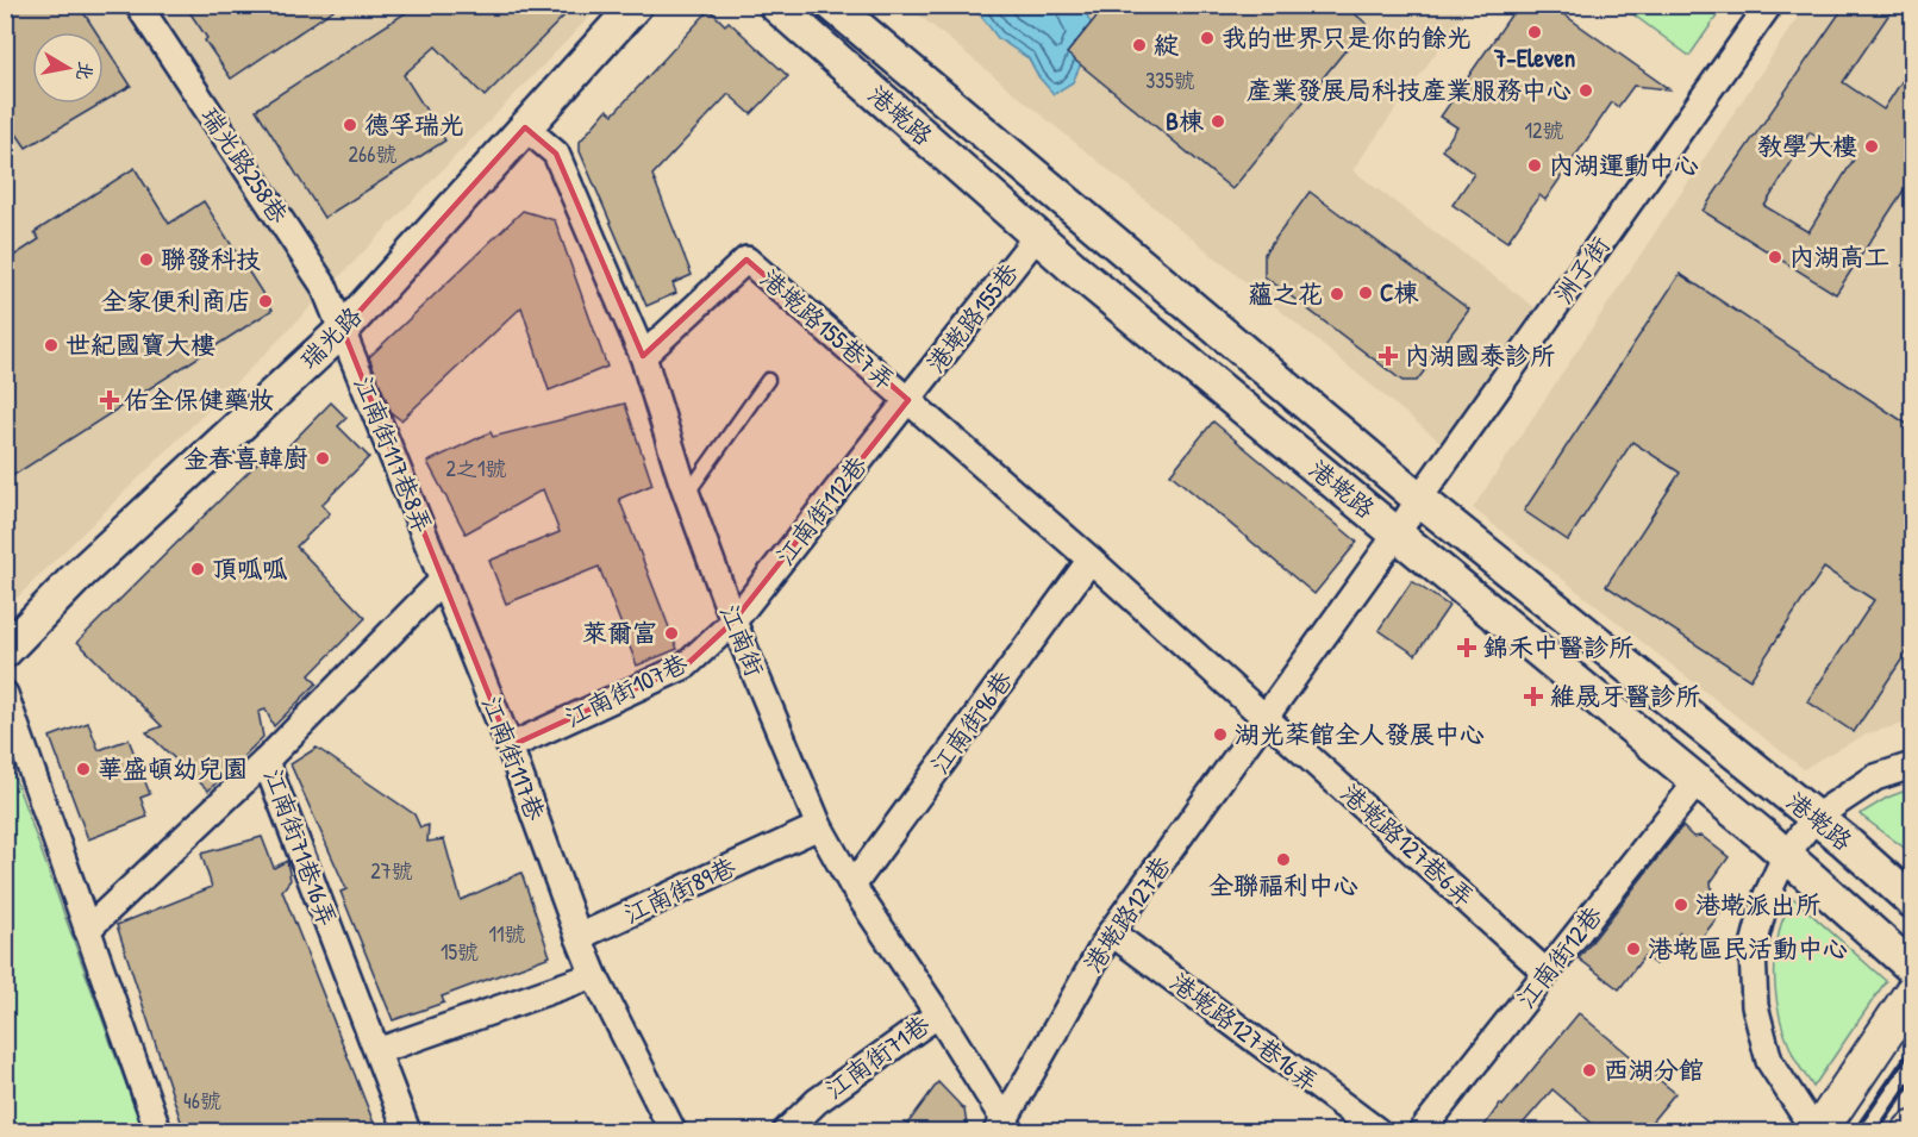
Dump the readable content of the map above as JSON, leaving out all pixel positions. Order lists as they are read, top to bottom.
{
  "streets": {
    "street": [
      "港墘路",
      "瑞光路258巷",
      "洲子街",
      "港墘路155巷",
      "港墘路155巷7弄",
      "瑞光路",
      "江南街117巷8弄",
      "江南街112巷",
      "江南街",
      "江南街107巷",
      "江南街96巷",
      "江南街117巷",
      "港墘路127巷6弄",
      "江南街71巷16弄",
      "江南街89巷",
      "港墘路127巷",
      "江南街12巷",
      "港墘路127巷16弄",
      "江南街71巷"
    ]
  },
  "crossings": [
    ["港墘路", "洲子街"],
    ["港墘路", "港墘路155巷"],
    ["港墘路", "港墘路127巷"],
    ["港墘路", "江南街12巷"],
    ["瑞光路258巷", "瑞光路"],
    ["瑞光路258巷", "江南街117巷8弄"],
    ["洲子街", "港墘路127巷"],
    ["港墘路155巷", "港墘路155巷7弄"],
    ["港墘路155巷", "江南街112巷"],
    ["港墘路155巷7弄", "江南街112巷"],
    ["港墘路155巷7弄", "江南街"],
    ["瑞光路", "江南街117巷8弄"],
    ["瑞光路", "江南街"],
    ["江南街117巷8弄", "江南街117巷"],
    ["江南街117巷8弄", "江南街71巷16弄"],
    ["江南街112巷", "江南街"],
    ["江南街112巷", "江南街107巷"],
    ["江南街", "江南街107巷"],
    ["江南街", "江南街96巷"],
    ["江南街", "江南街89巷"],
    ["江南街", "港墘路127巷"],
    ["江南街", "江南街71巷"],
    ["江南街107巷", "江南街117巷"],
    ["江南街117巷", "江南街71巷16弄"],
    ["江南街117巷", "江南街89巷"],
    ["港墘路127巷6弄", "港墘路127巷"],
    ["港墘路127巷6弄", "江南街12巷"],
    ["港墘路127巷", "港墘路127巷16弄"]
  ],
  "places": {
    "other": [
      "7-Eleven",
      "我的世界只是你的餘光",
      "綻",
      "產業發展局科技產業服務中心",
      "B棟",
      "德孚瑞光",
      "教學大樓",
      "內湖運動中心",
      "內湖高工",
      "聯發科技",
      "C棟",
      "蘊之花",
      "全家便利商店",
      "世紀國寶大樓",
      "金春喜韓廚",
      "頂呱呱",
      "萊爾富",
      "湖光棻館全人發展中心",
      "華盛頓幼兒園",
      "全聯福利中心",
      "港墘派出所",
      "港墘區民活動中心",
      "西湖分館"
    ],
    "health": [
      "內湖國泰診所",
      "佑全保健藥妝",
      "錦禾中醫診所",
      "維晟牙醫診所"
    ]
  },
  "house_numbers": [
    "335號",
    "12號",
    "266號",
    "2之1號",
    "27號",
    "11號",
    "15號",
    "46號"
  ],
  "north": "right"
}
